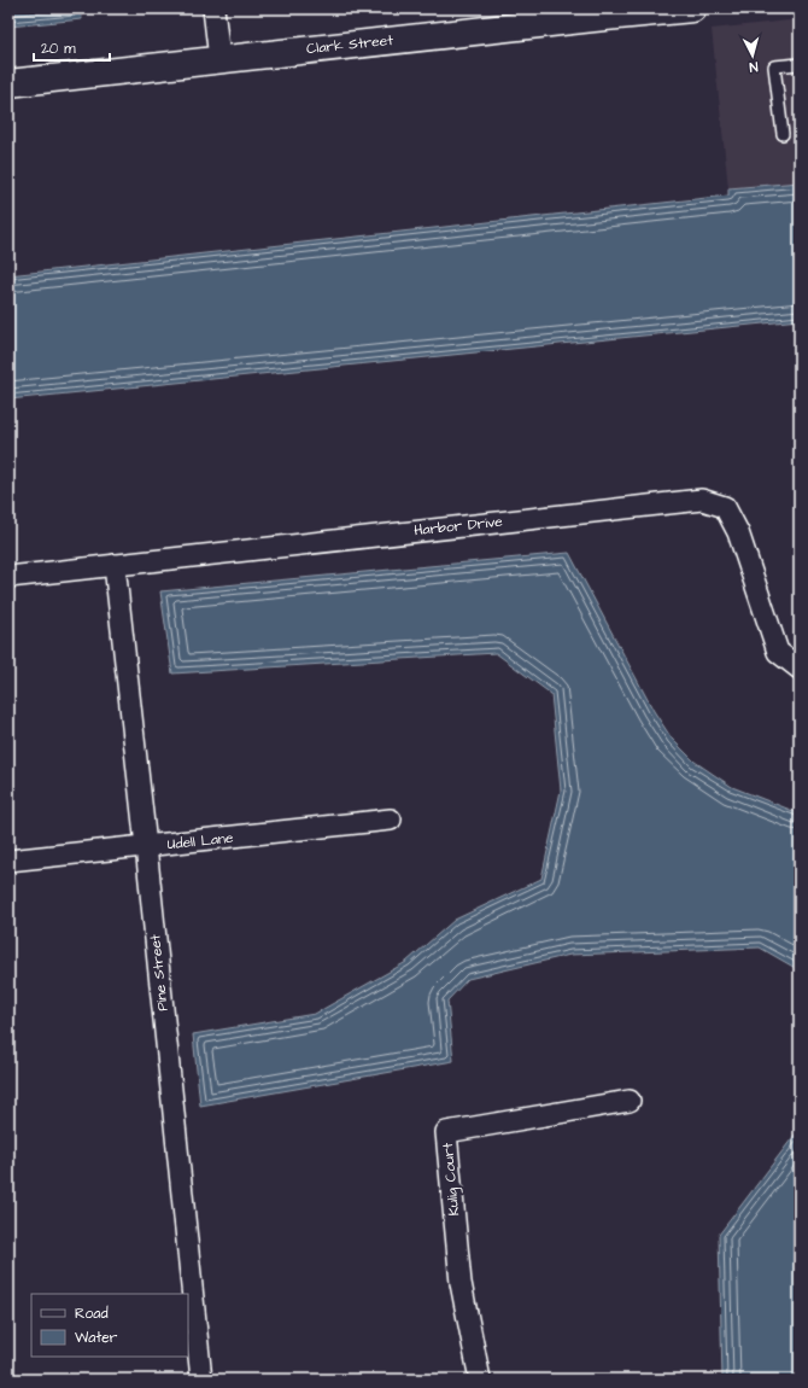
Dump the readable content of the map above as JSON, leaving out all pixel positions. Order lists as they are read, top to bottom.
{
  "streets": {
    "street": [
      "Clark Street",
      "Harbor Drive",
      "Udell Lane",
      "Pine Street",
      "Kulig Court"
    ]
  },
  "crossings": [
    ["Harbor Drive", "Pine Street"],
    ["Udell Lane", "Pine Street"]
  ],
  "legend": ["Road", "Water"],
  "scale_bar": "20 m",
  "north": "bottom"
}
